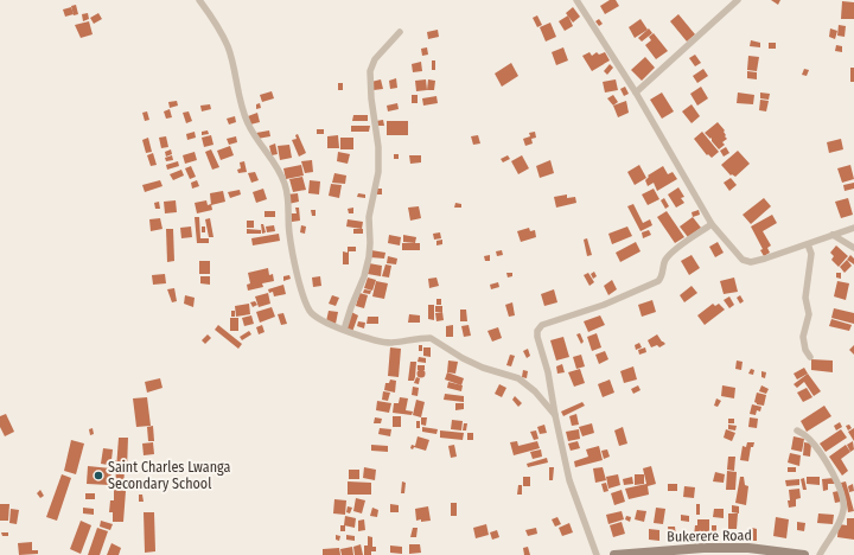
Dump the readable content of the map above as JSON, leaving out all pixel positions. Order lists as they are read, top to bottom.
{
  "streets": {
    "street": ["Bukerere Road"]
  },
  "places": ["Saint Charles Lwanga Secondary School"]
}
